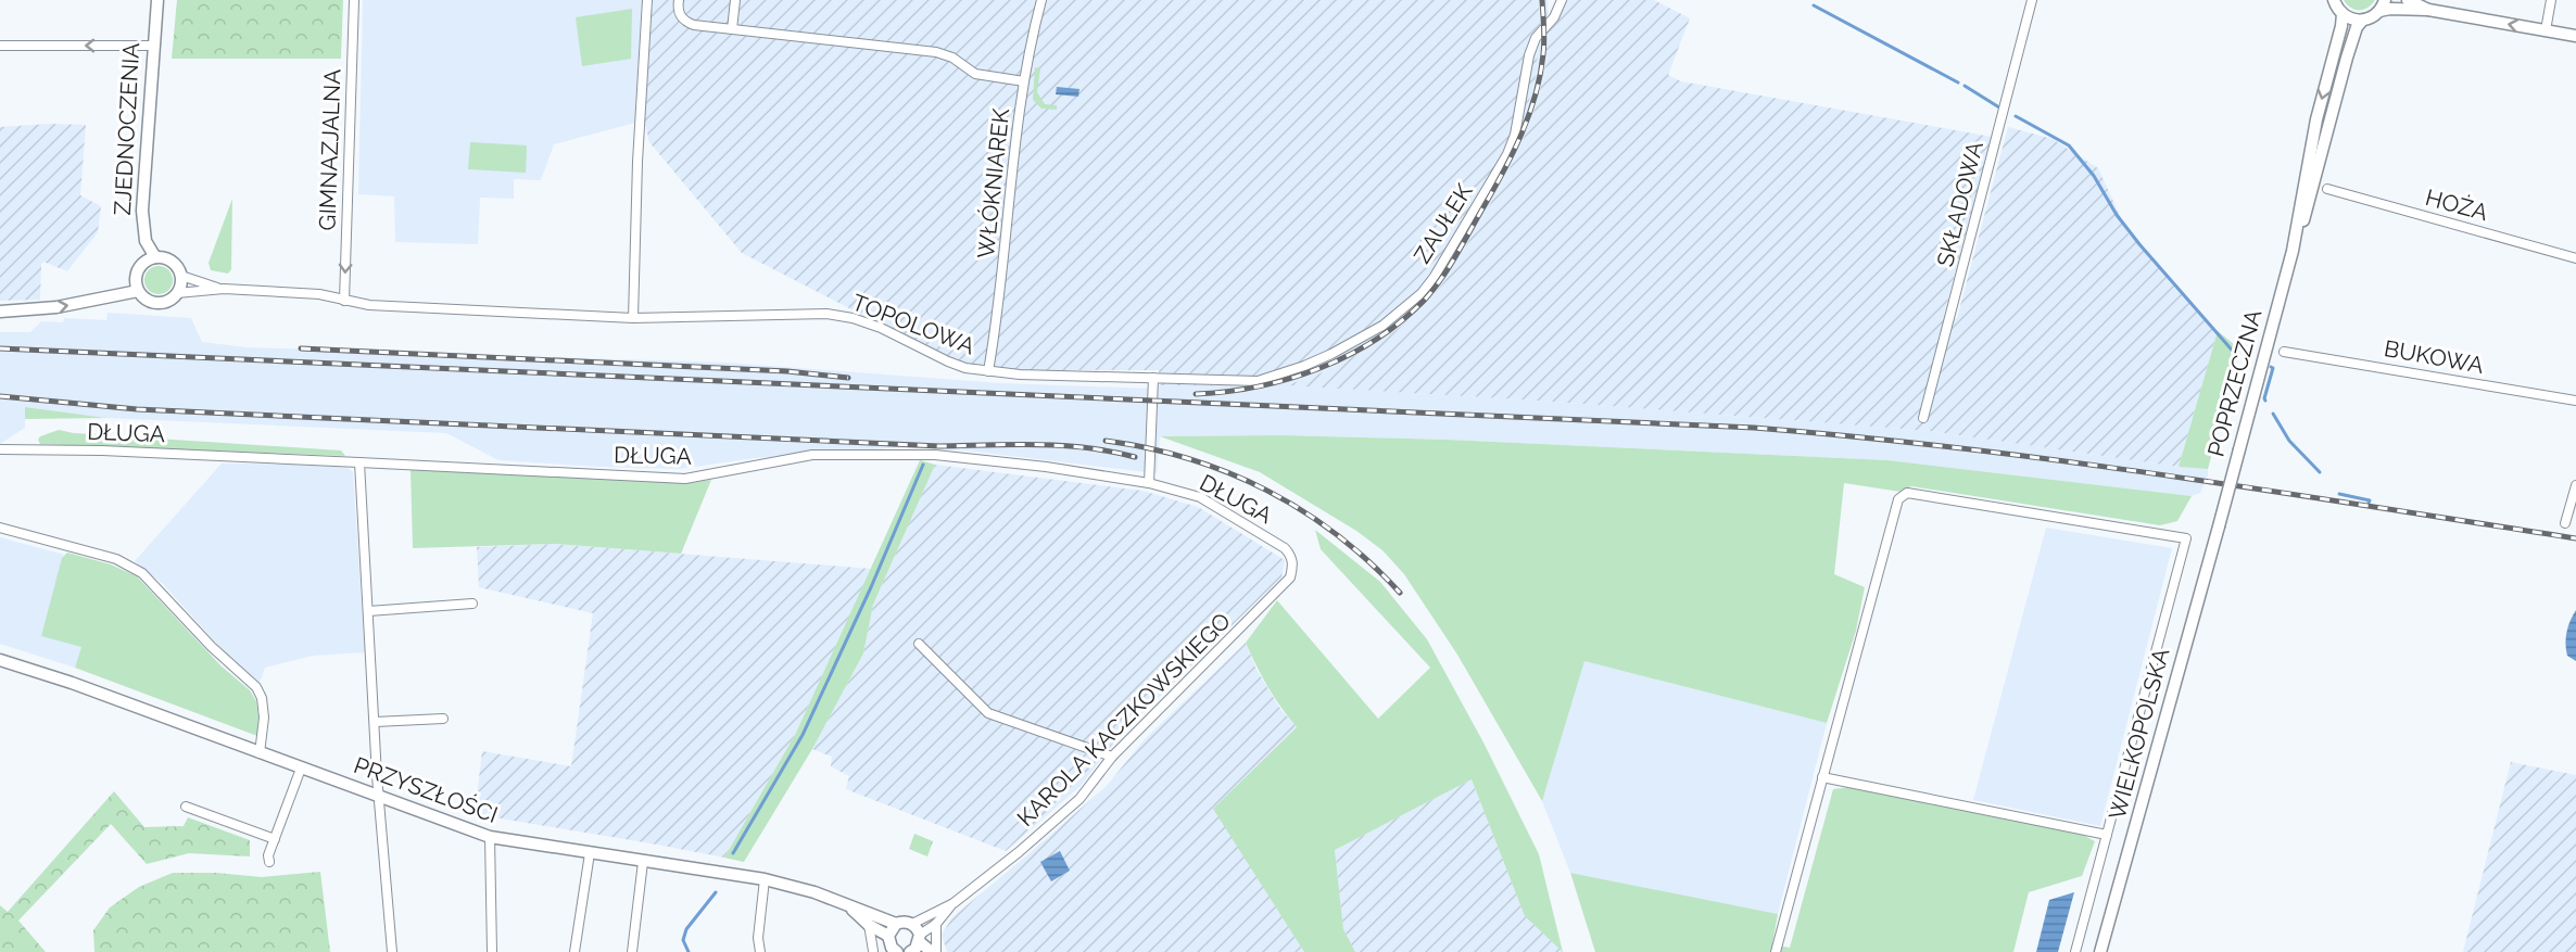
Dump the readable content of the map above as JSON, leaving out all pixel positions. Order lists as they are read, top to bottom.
{
  "streets": {
    "street": [
      "ZJEDNOCZENIA",
      "GIMNAZJALNA",
      "WŁÓKNIAREK",
      "SKŁADOWA",
      "HOŻA",
      "ZAUŁEK",
      "TOPOLOWA",
      "BUKOWA",
      "POPRZECZNA",
      "DŁUGA",
      "KAROLA KACZKOWSKIEGO",
      "WIELKOPOLSKA",
      "PRZYSZŁOŚCI"
    ]
  },
  "crossings": [
    ["GIMNAZJALNA", "TOPOLOWA"],
    ["WŁÓKNIAREK", "TOPOLOWA"],
    ["ZAUŁEK", "TOPOLOWA"],
    ["POPRZECZNA", "WIELKOPOLSKA"],
    ["DŁUGA", "KAROLA KACZKOWSKIEGO"],
    ["KAROLA KACZKOWSKIEGO", "PRZYSZŁOŚCI"]
  ],
  "one_way": ["GIMNAZJALNA"]
}
